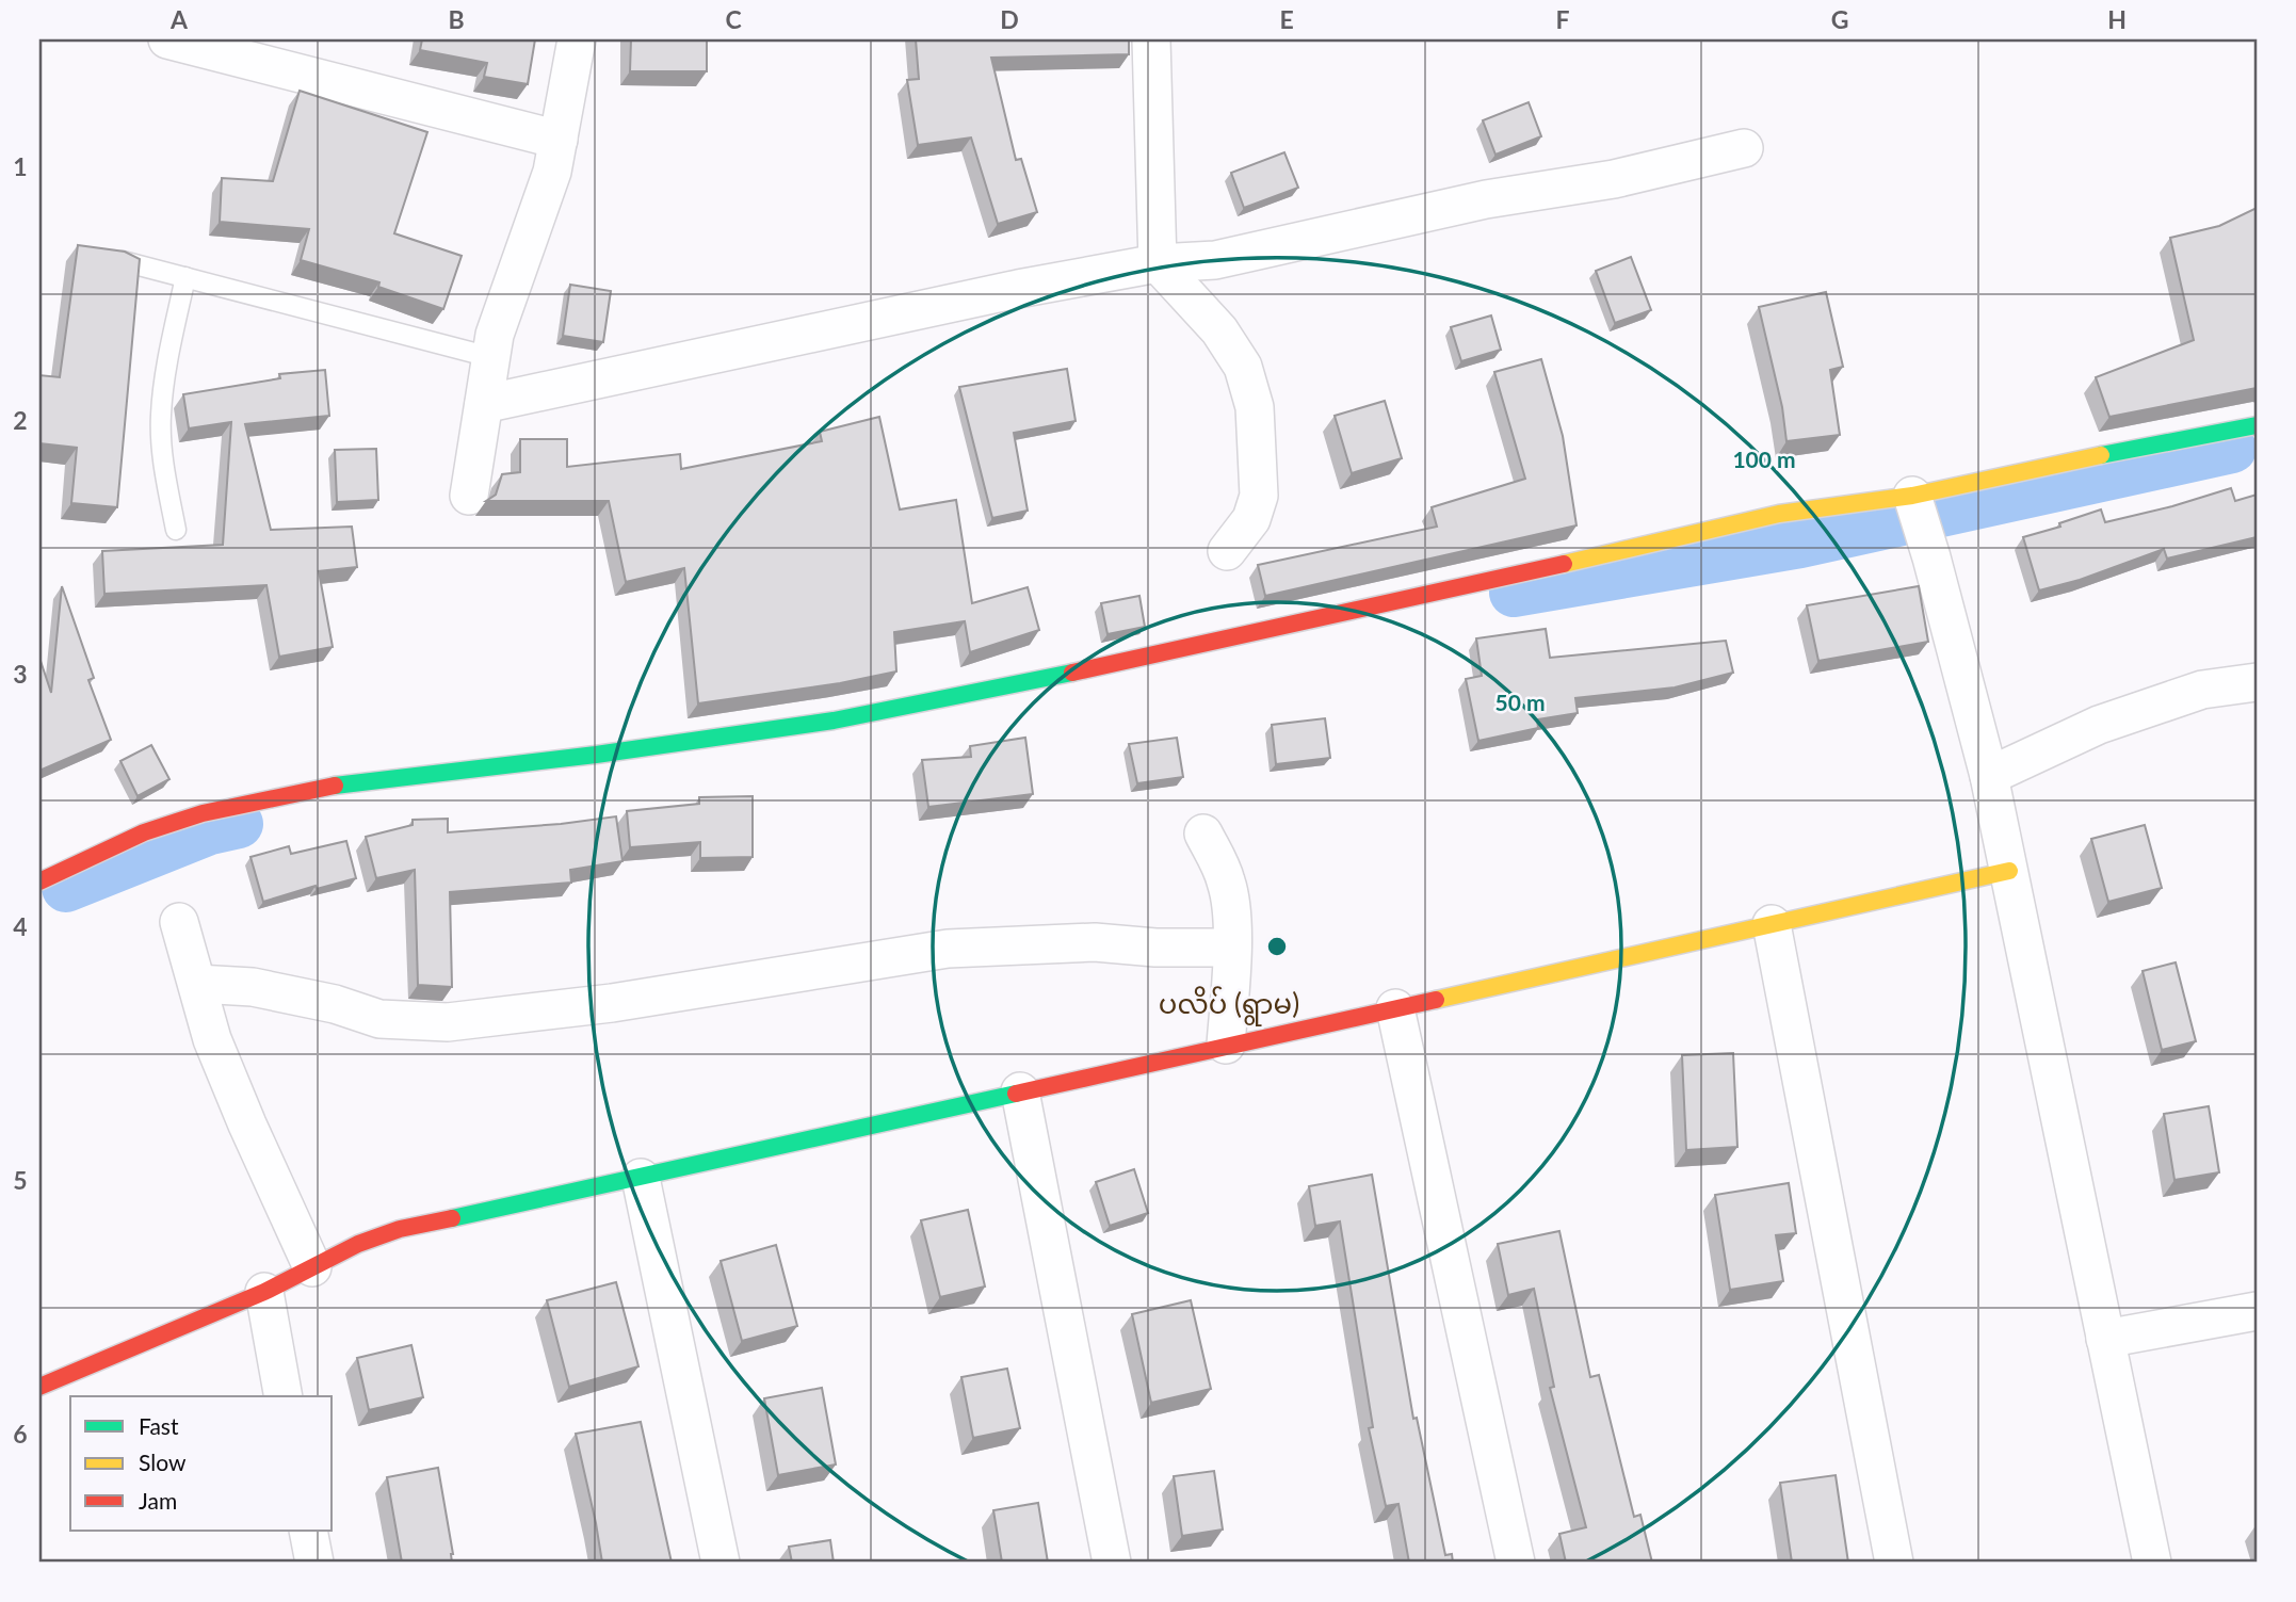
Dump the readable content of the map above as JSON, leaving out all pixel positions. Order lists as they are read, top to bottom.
{
  "districts": ["ပလိပ် (ရွာမ)"],
  "legend": ["Fast", "Slow", "Jam"],
  "grid": {
    "columns": [
      "A",
      "B",
      "C",
      "D",
      "E",
      "F",
      "G",
      "H"
    ],
    "rows": [
      "1",
      "2",
      "3",
      "4",
      "5",
      "6"
    ]
  },
  "rings": ["100 m", "50 m"]
}
